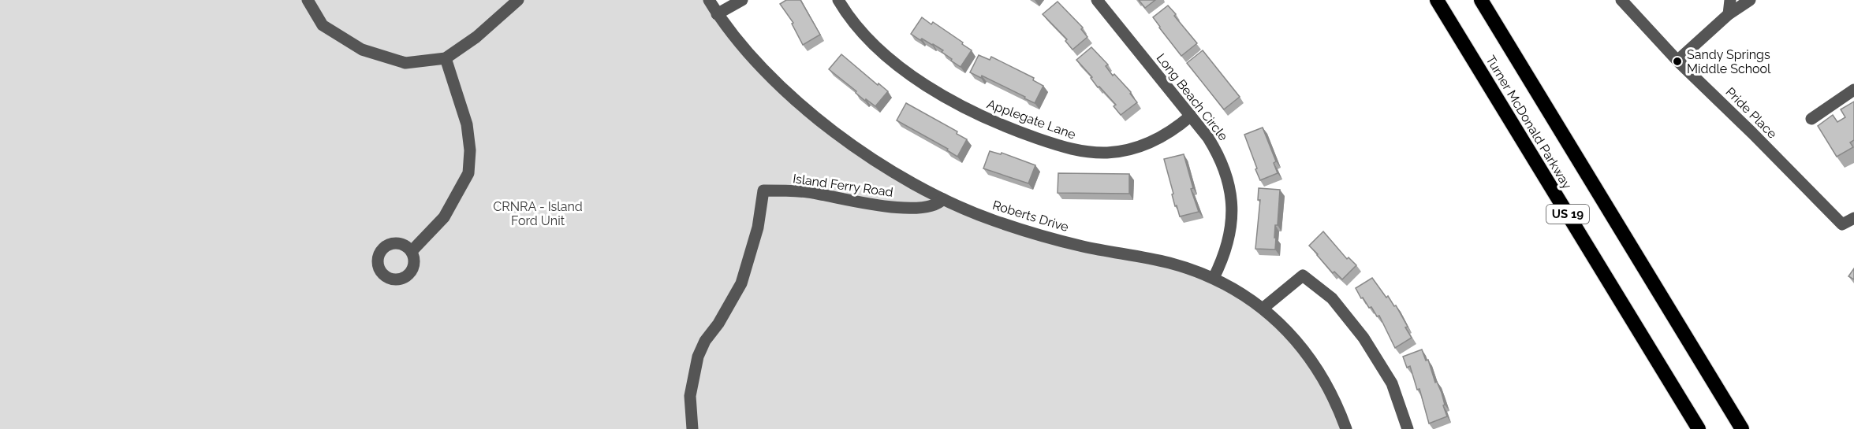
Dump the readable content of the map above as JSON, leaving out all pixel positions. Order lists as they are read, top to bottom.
{
  "streets": {
    "highway": ["Turner McDonald Parkway", "US 19"],
    "street": [
      "Long Beach Circle",
      "Pride Place",
      "Applegate Lane",
      "Island Ferry Road",
      "Roberts Drive"
    ]
  },
  "crossings": [
    ["Long Beach Circle", "Applegate Lane"],
    ["Long Beach Circle", "Roberts Drive"],
    ["Island Ferry Road", "Roberts Drive"]
  ],
  "parks": ["CRNRA - Island Ford Unit"],
  "places": ["Sandy Springs Middle School"]
}
